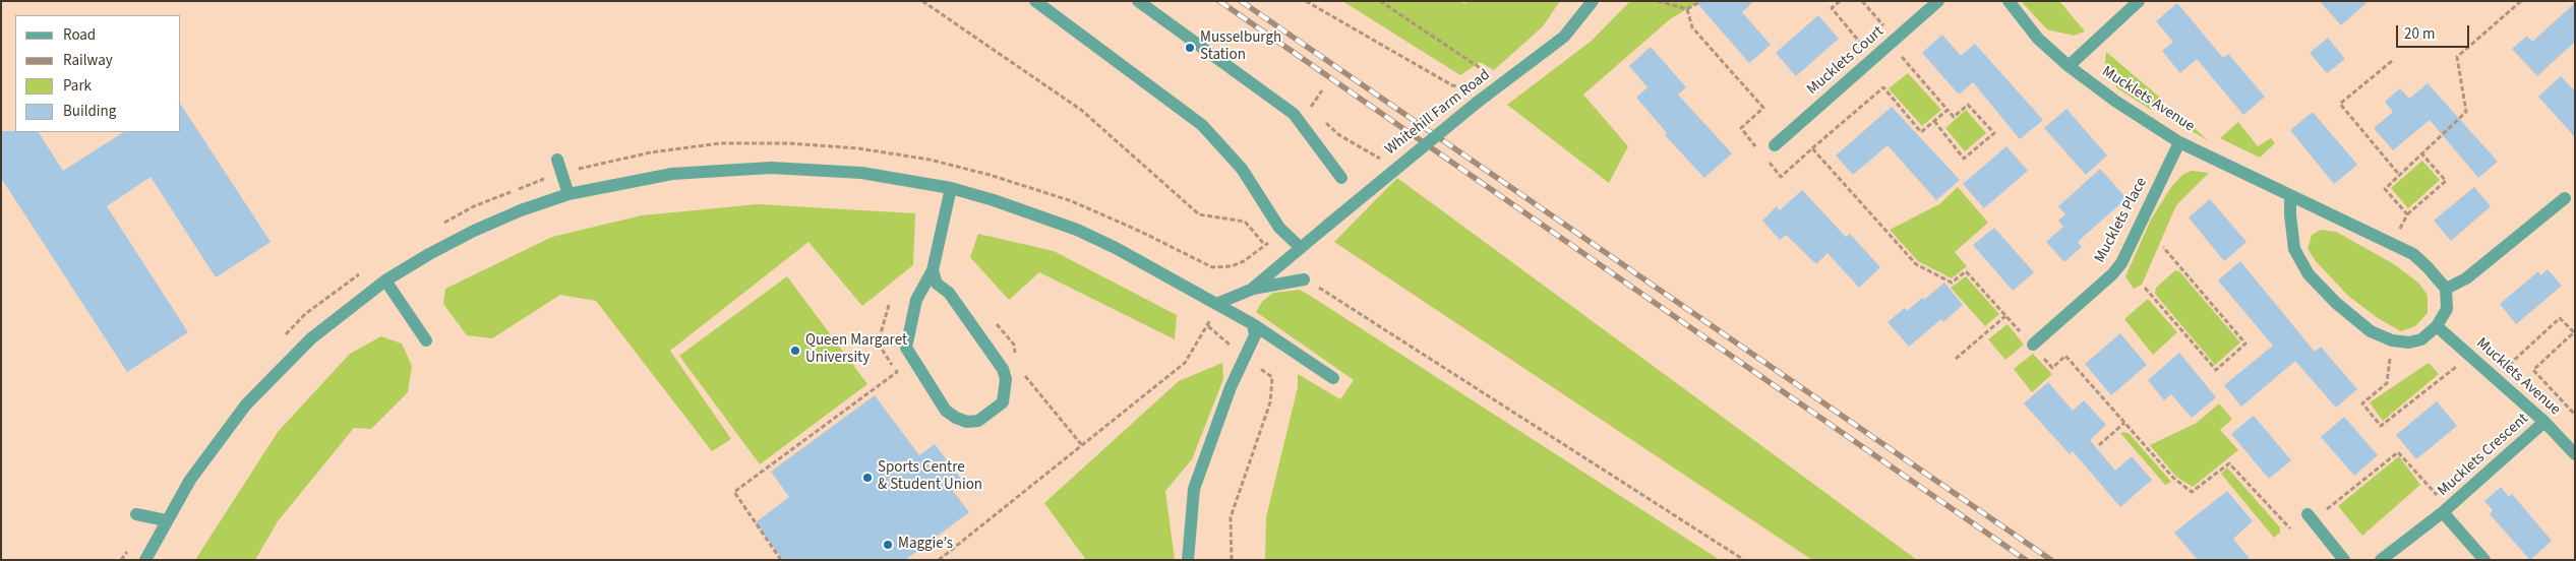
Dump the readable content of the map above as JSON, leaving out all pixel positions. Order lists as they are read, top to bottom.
{
  "streets": {
    "street": [
      "Mucklets Court",
      "Mucklets Avenue",
      "Whitehill Farm Road",
      "Mucklets Place",
      "Mucklets Crescent"
    ]
  },
  "crossings": [
    ["Mucklets Avenue", "Mucklets Place"],
    ["Mucklets Avenue", "Mucklets Crescent"]
  ],
  "places": [
    "Musselburgh Station",
    "Queen Margaret University",
    "Sports Centre & Student Union",
    "Maggie’s"
  ],
  "legend": [
    "Road",
    "Railway",
    "Park",
    "Building"
  ],
  "scale_bar": "20 m"
}
